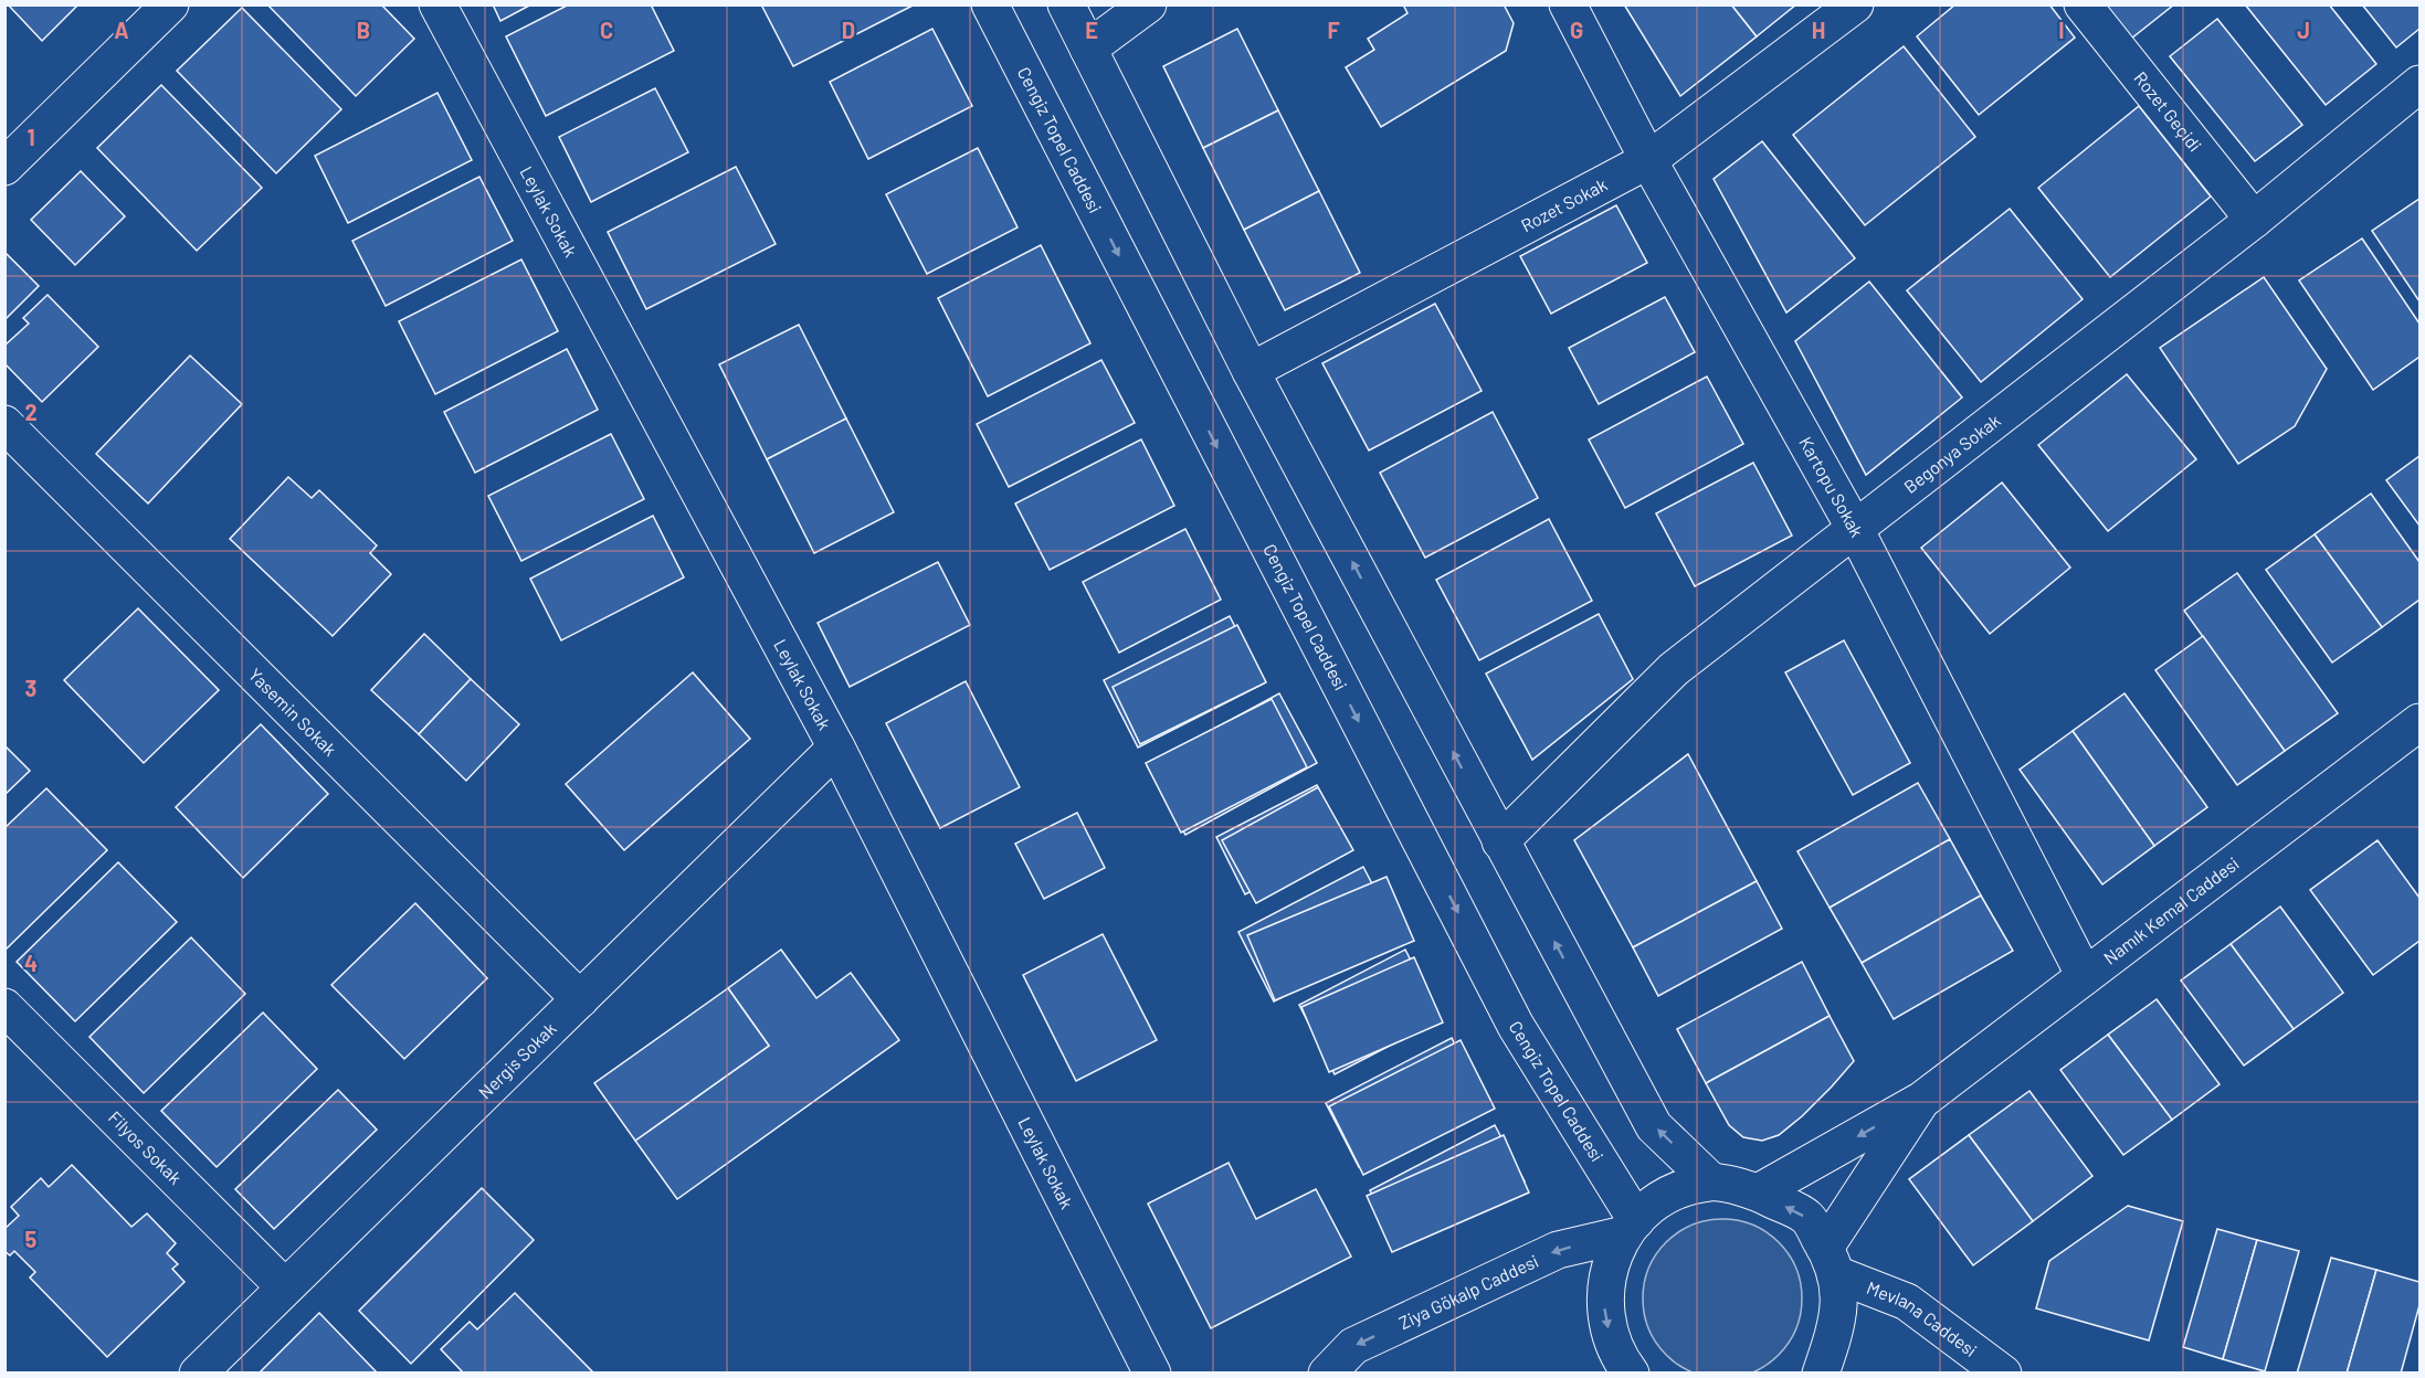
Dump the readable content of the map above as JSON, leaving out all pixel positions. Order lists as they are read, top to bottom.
{
  "streets": {
    "street": [
      "Rozet Geçidi",
      "Cengiz Topel Caddesi",
      "Rozet Sokak",
      "Leylak Sokak",
      "Begonya Sokak",
      "Kartopu Sokak",
      "Yasemin Sokak",
      "Namık Kemal Caddesi",
      "Nergis Sokak",
      "Filyos Sokak",
      "Ziya Gökalp Caddesi",
      "Mevlana Caddesi"
    ]
  },
  "crossings": [
    ["Rozet Geçidi", "Begonya Sokak"],
    ["Cengiz Topel Caddesi", "Ziya Gökalp Caddesi"],
    ["Rozet Sokak", "Kartopu Sokak"],
    ["Leylak Sokak", "Nergis Sokak"],
    ["Begonya Sokak", "Kartopu Sokak"],
    ["Kartopu Sokak", "Namık Kemal Caddesi"],
    ["Yasemin Sokak", "Nergis Sokak"],
    ["Namık Kemal Caddesi", "Mevlana Caddesi"],
    ["Nergis Sokak", "Filyos Sokak"]
  ],
  "one_way": ["Ziya Gökalp Caddesi"],
  "grid": {
    "columns": [
      "A",
      "B",
      "C",
      "D",
      "E",
      "F",
      "G",
      "H",
      "I",
      "J"
    ],
    "rows": [
      "1",
      "2",
      "3",
      "4",
      "5"
    ]
  }
}
